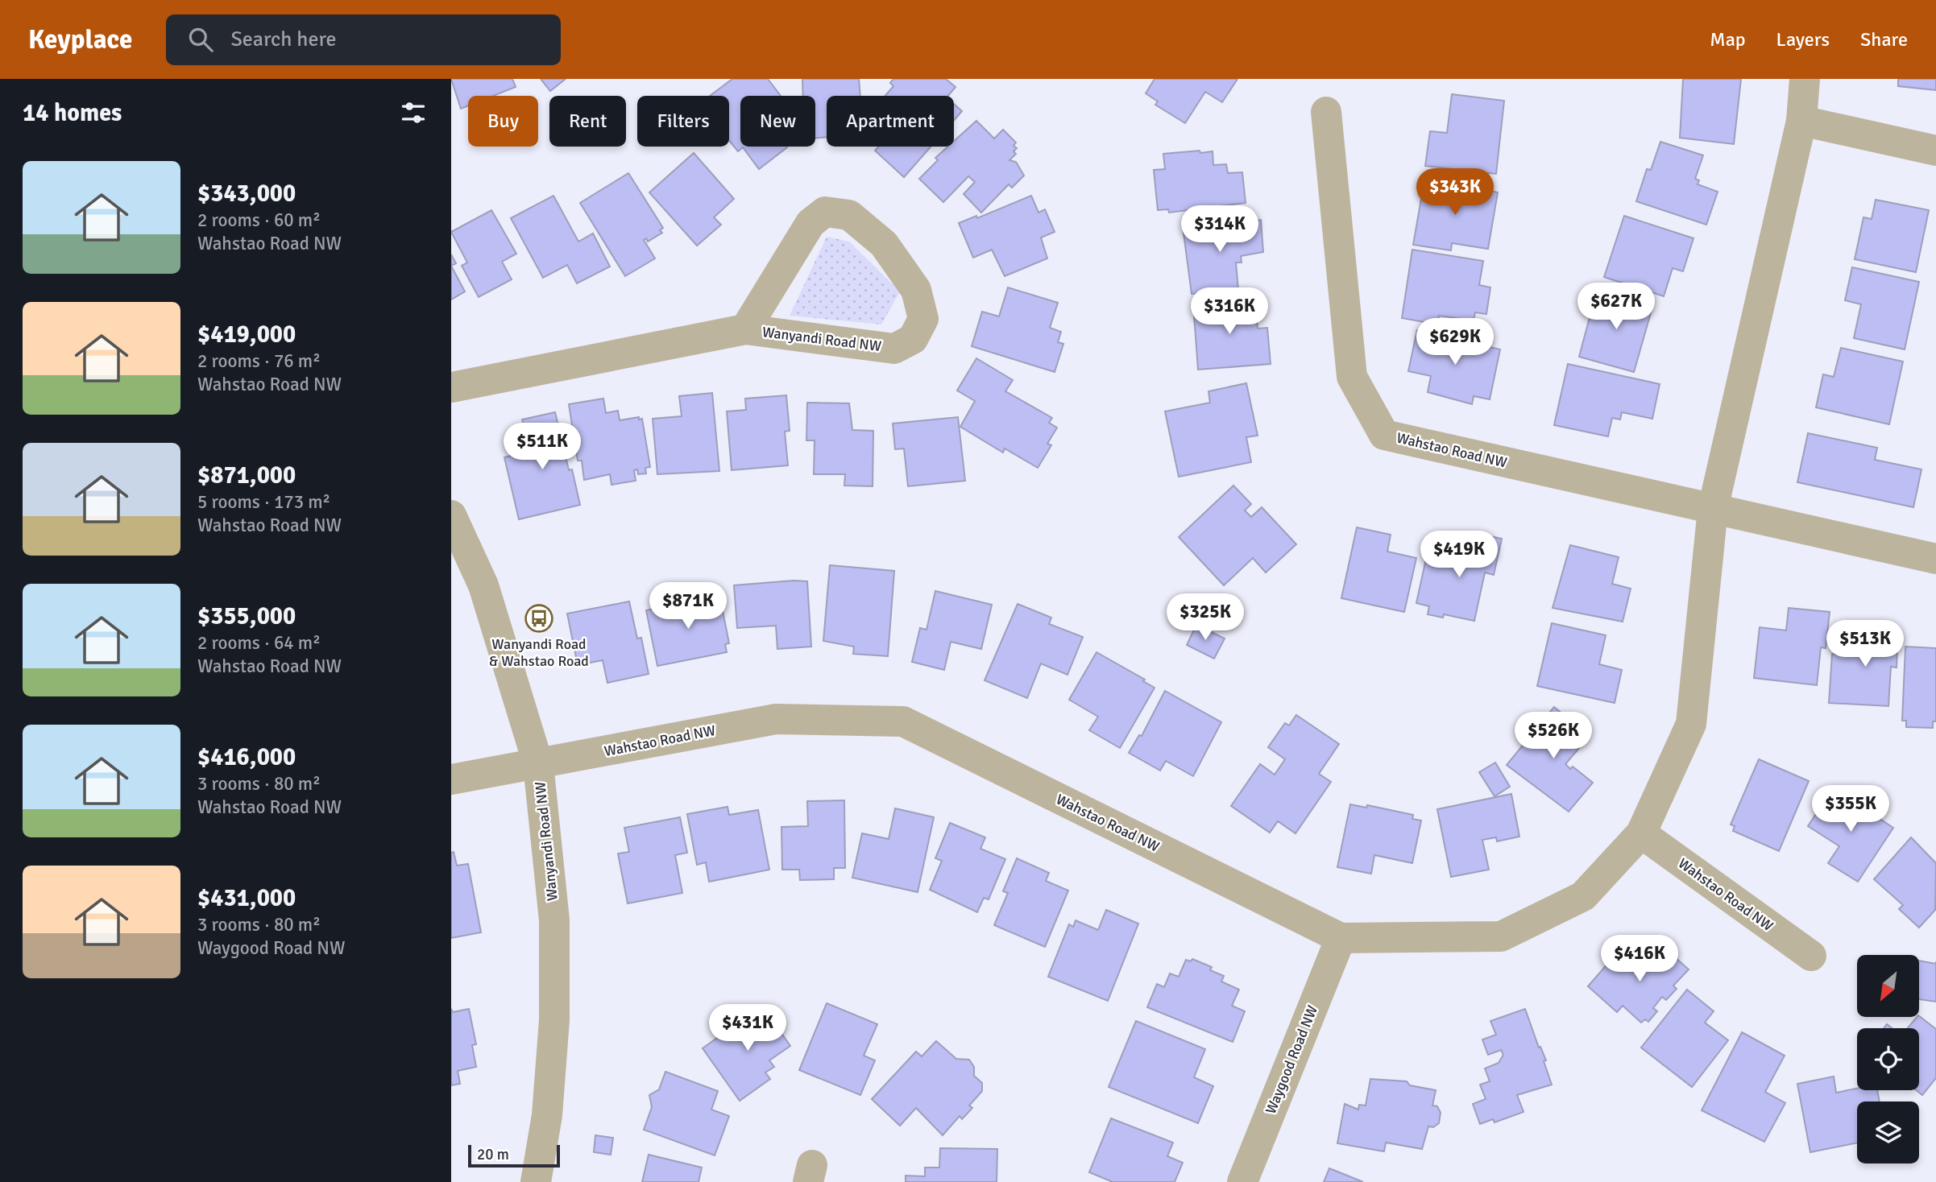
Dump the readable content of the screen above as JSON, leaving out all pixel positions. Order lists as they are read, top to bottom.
{
  "streets": {
    "street": ["Wanyandi Road NW", "Wahstao Road NW", "Waygood Road NW"]
  },
  "crossings": [
    ["Wanyandi Road NW", "Wahstao Road NW"],
    ["Wahstao Road NW", "Waygood Road NW"]
  ],
  "places": {
    "bus stop": ["Wanyandi Road & Wahstao Road"]
  },
  "scale_bar": "20 m",
  "north": "bottom left",
  "page": {
    "header": "Keyplace",
    "search": "Search here",
    "nav": ["Map", "Layers", "Share"],
    "heading": "14 homes",
    "chip": [
      "Buy",
      "Rent",
      "Filters",
      "New",
      "Apartment"
    ],
    "list": [
      {
        "name": "$343,000",
        "note": "2 rooms · 60 m² · Wahstao Road NW"
      },
      {
        "name": "$419,000",
        "note": "2 rooms · 76 m² · Wahstao Road NW"
      },
      {
        "name": "$871,000",
        "note": "5 rooms · 173 m² · Wahstao Road NW"
      },
      {
        "name": "$355,000",
        "note": "2 rooms · 64 m² · Wahstao Road NW"
      },
      {
        "name": "$416,000",
        "note": "3 rooms · 80 m² · Wahstao Road NW"
      },
      {
        "name": "$431,000",
        "note": "3 rooms · 80 m² · Waygood Road NW"
      }
    ],
    "price": [
      "$343K",
      "$314K",
      "$627K",
      "$316K",
      "$629K",
      "$511K",
      "$419K",
      "$871K",
      "$325K",
      "$513K",
      "$526K",
      "$355K",
      "$416K",
      "$431K"
    ],
    "scale": "20 m"
  }
}
